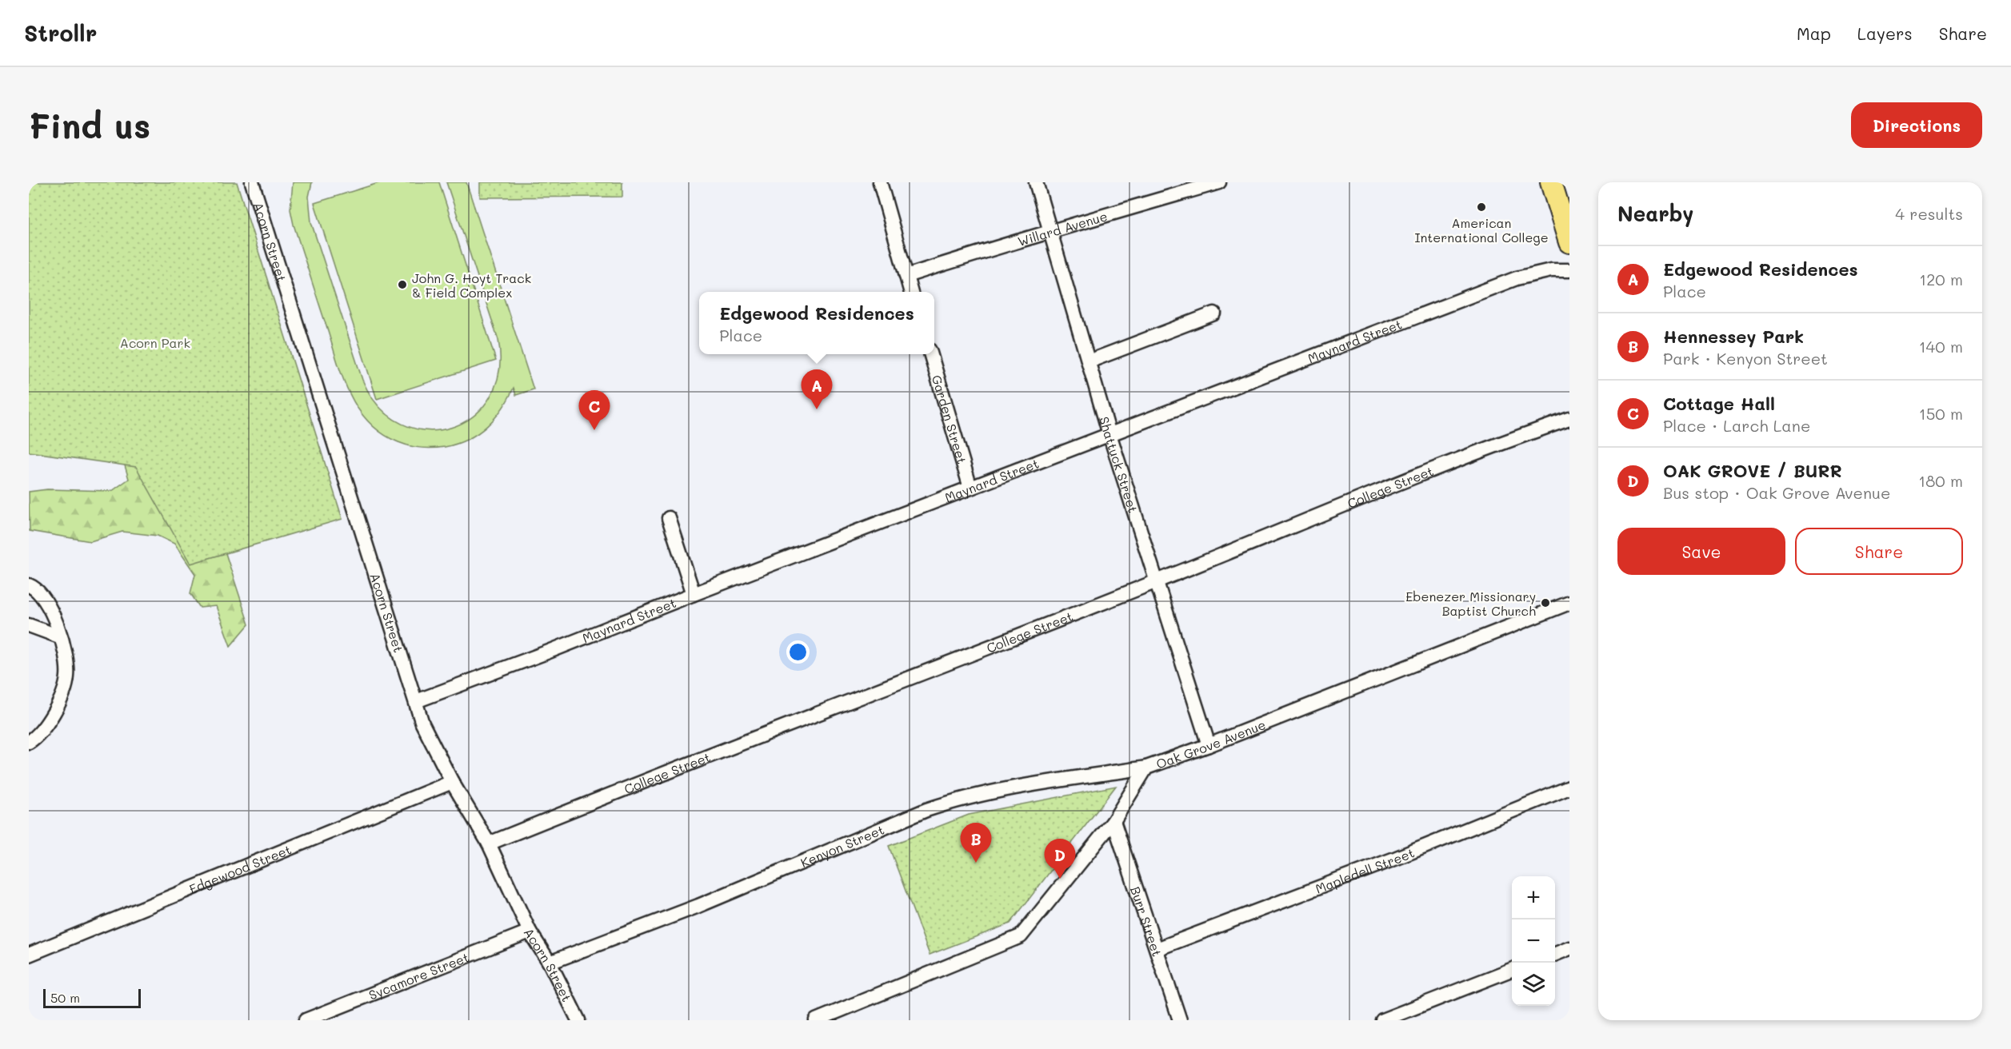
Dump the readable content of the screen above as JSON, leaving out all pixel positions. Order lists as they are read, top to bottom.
{
  "streets": {
    "street": [
      "Willard Avenue",
      "Acorn Street",
      "Maynard Street",
      "Garden Street",
      "Shattuck Street",
      "College Street",
      "Oak Grove Avenue",
      "Kenyon Street",
      "Edgewood Street",
      "Mapledell Street",
      "Burr Street",
      "Sycamore Street"
    ]
  },
  "crossings": [
    ["Willard Avenue", "Shattuck Street"],
    ["Acorn Street", "Maynard Street"],
    ["Acorn Street", "College Street"],
    ["Acorn Street", "Kenyon Street"],
    ["Acorn Street", "Edgewood Street"],
    ["Acorn Street", "Sycamore Street"],
    ["Maynard Street", "Garden Street"],
    ["Maynard Street", "Shattuck Street"],
    ["Shattuck Street", "College Street"],
    ["Shattuck Street", "Oak Grove Avenue"],
    ["Oak Grove Avenue", "Kenyon Street"],
    ["Oak Grove Avenue", "Burr Street"],
    ["Mapledell Street", "Burr Street"]
  ],
  "parks": ["Acorn Park"],
  "places": ["American International College", "John G. Hoyt Track & Field Complex", "Ebenezer Missionary Baptist Church"],
  "scale_bar": "50 m",
  "page": {
    "header": "Strollr",
    "nav": ["Map", "Layers", "Share"],
    "buttons": [
      "Directions",
      ["Save", "Share"]
    ],
    "title": "Find us",
    "heading": ["Nearby", "4 results"],
    "list": [
      {
        "mark": "A",
        "name": "Edgewood Residences",
        "note": "Place",
        "value": "120 m"
      },
      {
        "mark": "B",
        "name": "Hennessey Park",
        "note": "Park · Kenyon Street",
        "value": "140 m"
      },
      {
        "mark": "C",
        "name": "Cottage Hall",
        "note": "Place · Larch Lane",
        "value": "150 m"
      },
      {
        "mark": "D",
        "name": "OAK GROVE / BURR",
        "note": "Bus stop · Oak Grove Avenue",
        "value": "180 m"
      }
    ],
    "popup": ["Edgewood Residences", "Place"],
    "pins": [
      "A",
      "C",
      "B",
      "D"
    ],
    "map_buttons": ["+", "−"],
    "scale": "50 m"
  }
}
